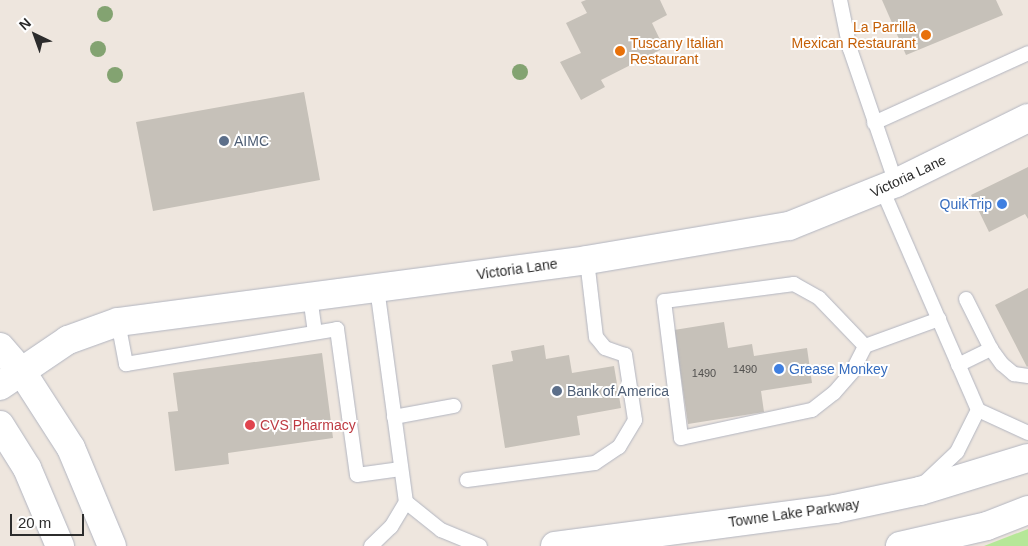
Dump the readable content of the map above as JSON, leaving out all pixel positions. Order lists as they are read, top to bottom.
{
  "streets": {
    "street": ["Victoria Lane", "Towne Lake Parkway"]
  },
  "places": [
    "La Parrilla Mexican Restaurant",
    "Tuscany Italian Restaurant",
    "AIMC",
    "QuikTrip",
    "Grease Monkey",
    "Bank of America",
    "CVS Pharmacy"
  ],
  "house_numbers": ["1490", "1490"],
  "scale_bar": "20 m",
  "north": "top left"
}
